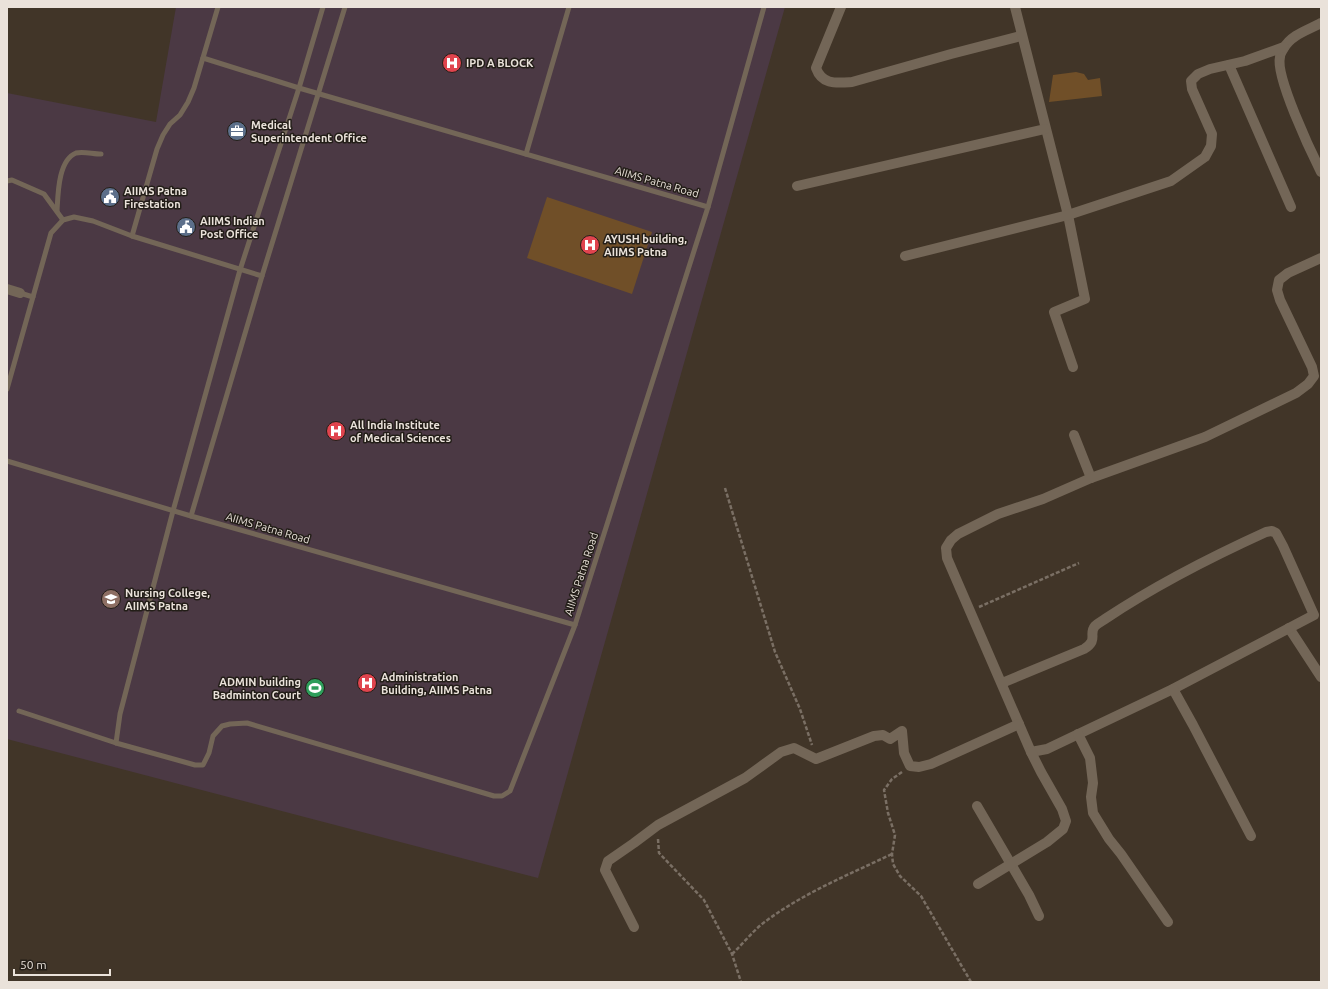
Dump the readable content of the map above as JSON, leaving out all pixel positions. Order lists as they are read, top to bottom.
{
  "streets": {
    "lane": ["AIIMS Patna Road"]
  },
  "places": {
    "hospital": [
      "IPD A BLOCK",
      "AYUSH building, AIIMS Patna",
      "All India Institute of Medical Sciences",
      "Administration Building, AIIMS Patna"
    ],
    "office": ["Medical Superintendent Office"],
    "public building": ["AIIMS Patna Firestation", "AIIMS Indian Post Office"],
    "school or university": ["Nursing College, AIIMS Patna"],
    "sports": ["ADMIN building Badminton Court"]
  },
  "scale_bar": "50 m"
}
